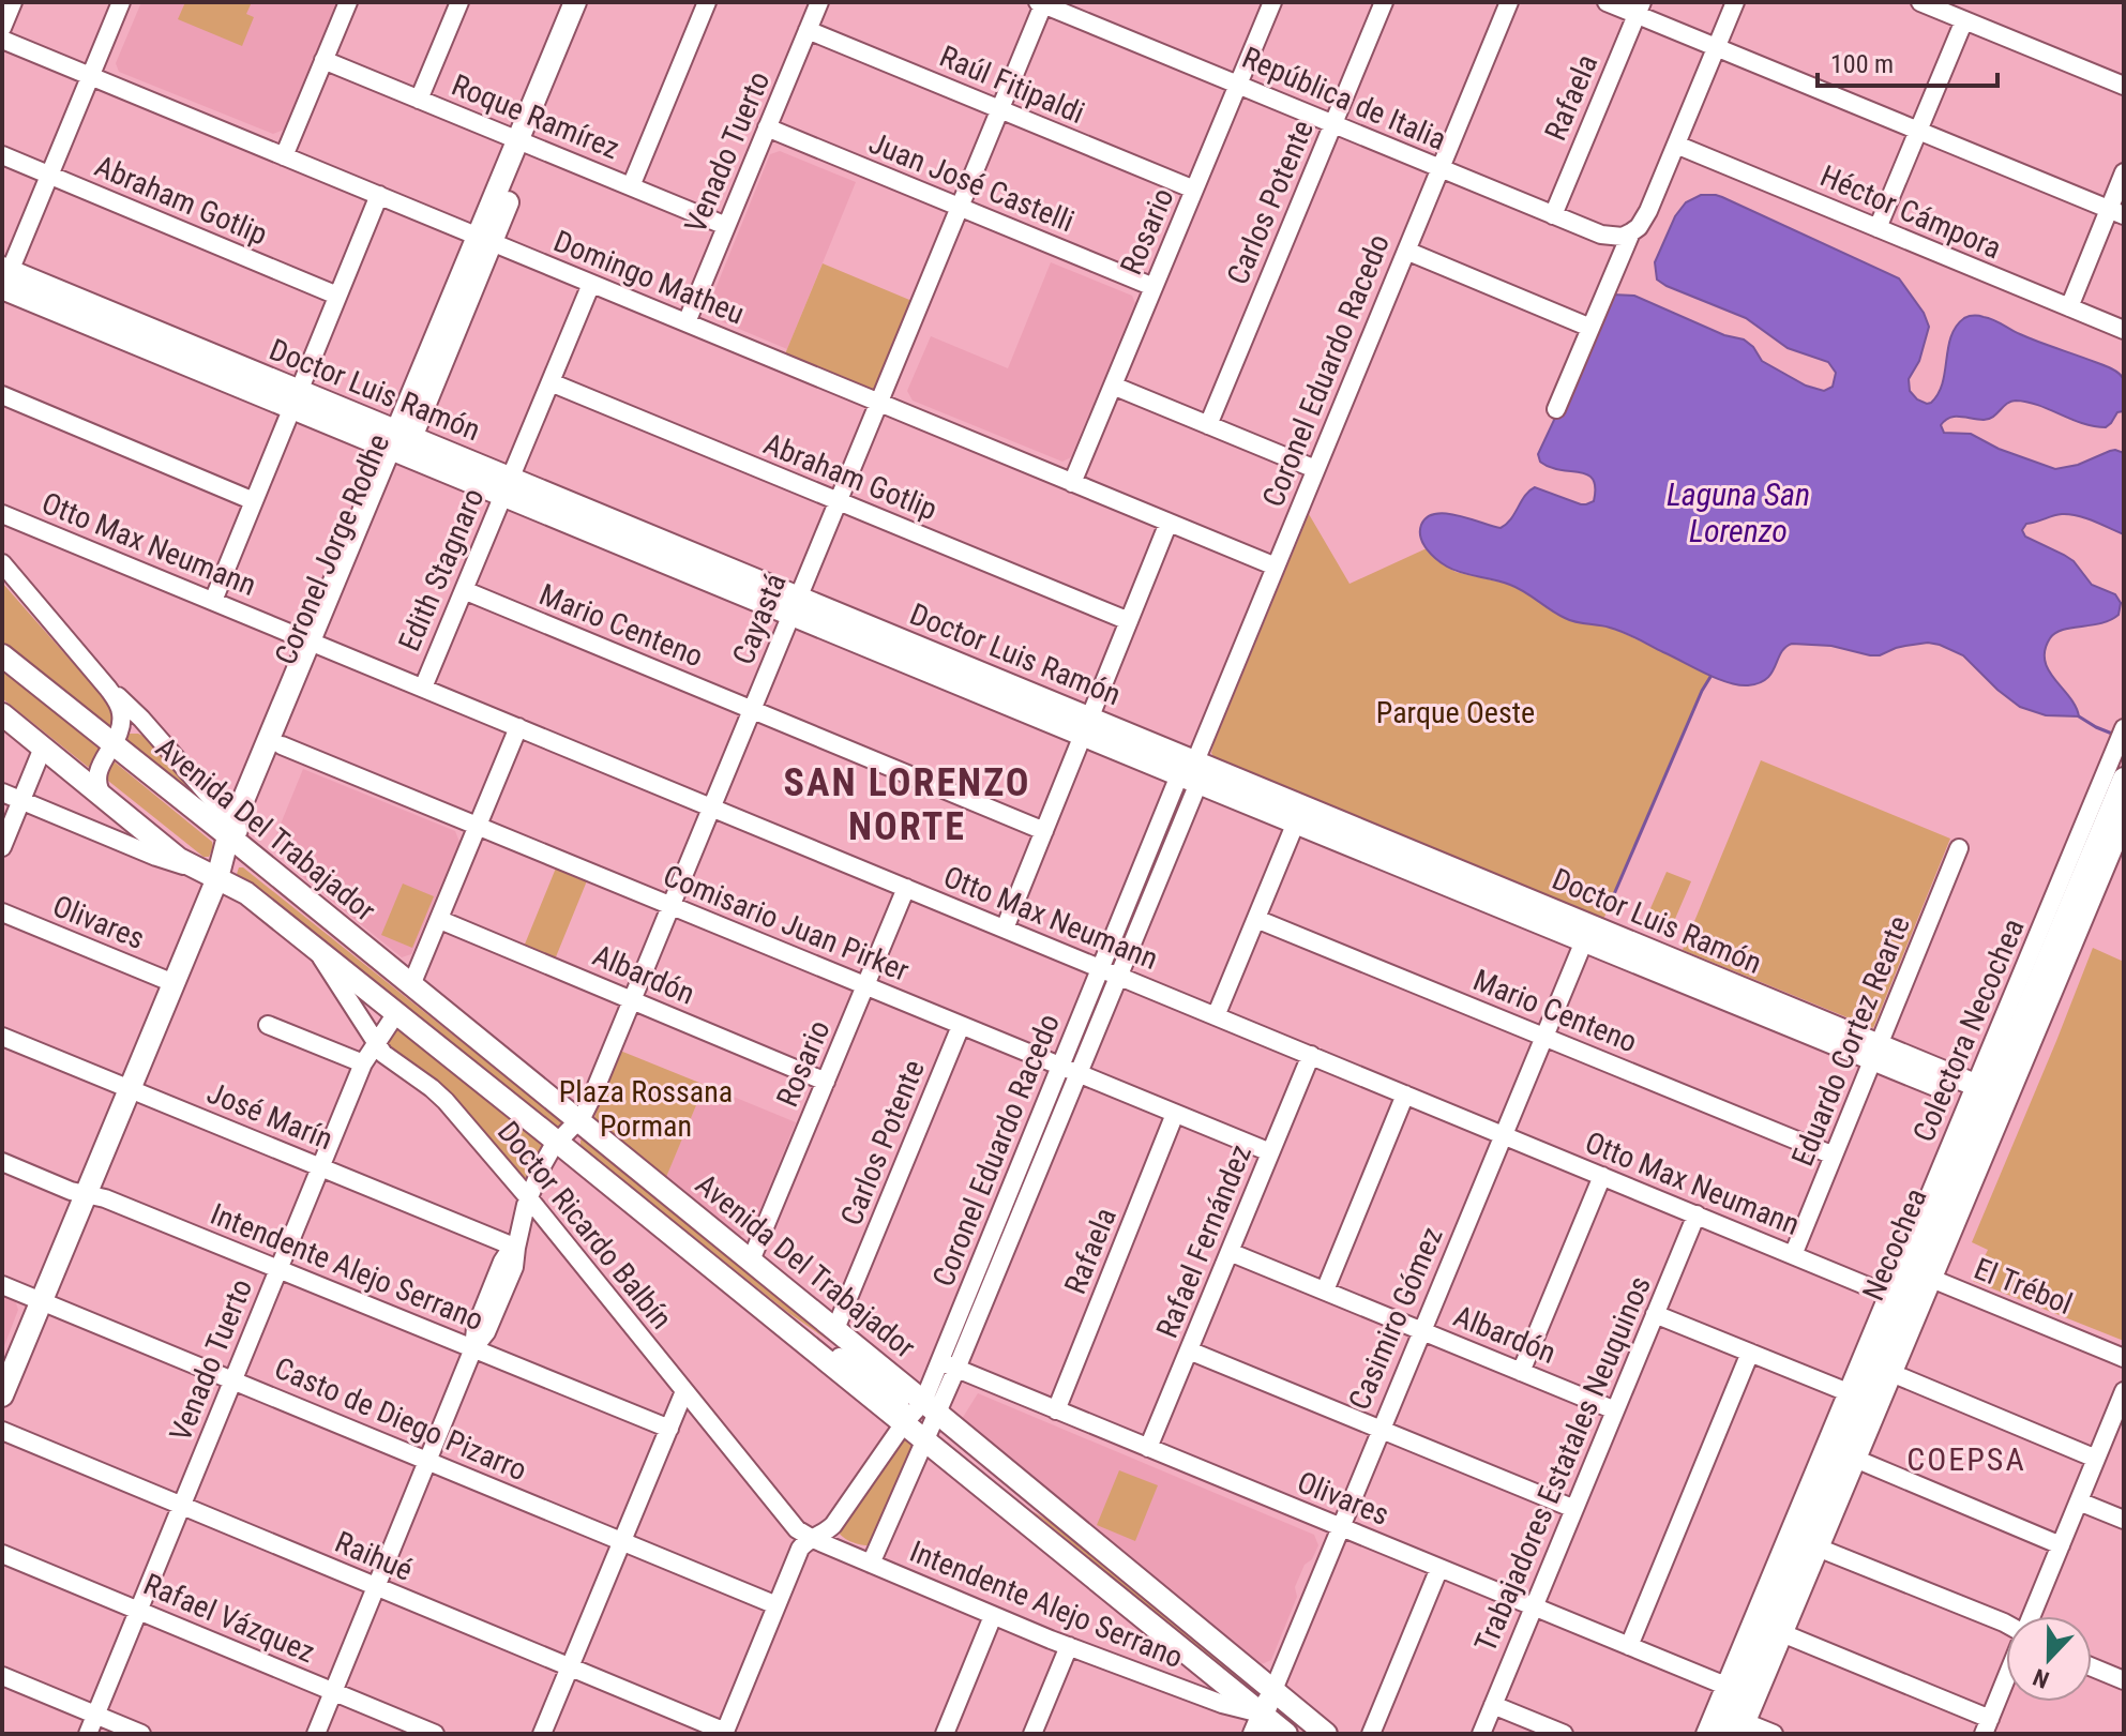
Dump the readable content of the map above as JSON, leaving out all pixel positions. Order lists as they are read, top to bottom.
{
  "streets": {
    "main road": [
      "Doctor Luis Ramón",
      "Coronel Jorge Rodhe",
      "Avenida Del Trabajador",
      "Necochea",
      "Casimiro Gómez"
    ],
    "street": [
      "Raúl Fitipaldi",
      "Rafaela",
      "República de Italia",
      "Roque Ramírez",
      "Venado Tuerto",
      "Juan José Castelli",
      "Abraham Gotlip",
      "Carlos Potente",
      "Héctor Cámpora",
      "Rosario",
      "Domingo Matheu",
      "Coronel Eduardo Racedo",
      "Otto Max Neumann",
      "Edith Stagnaro",
      "Cayastá",
      "Mario Centeno",
      "Olivares",
      "Comisario Juan Pirker",
      "Albardón",
      "Colectora Necochea",
      "Eduardo Cortez Rearte",
      "José Marín",
      "Doctor Ricardo Balbín",
      "Rafael Fernández",
      "Intendente Alejo Serrano",
      "El Trébol",
      "Casto de Diego Pizarro",
      "Trabajadores Estatales Neuquinos",
      "Raihué",
      "Rafael Vázquez"
    ]
  },
  "crossings": [
    ["Raúl Fitipaldi", "Venado Tuerto"],
    ["Raúl Fitipaldi", "Rosario"],
    ["Raúl Fitipaldi", "Cayastá"],
    ["Rafaela", "República de Italia"],
    ["Rafaela", "Olivares"],
    ["Rafaela", "Comisario Juan Pirker"],
    ["República de Italia", "Carlos Potente"],
    ["República de Italia", "Rosario"],
    ["República de Italia", "Coronel Eduardo Racedo"],
    ["República de Italia", "Cayastá"],
    ["Roque Ramírez", "Venado Tuerto"],
    ["Roque Ramírez", "Coronel Jorge Rodhe"],
    ["Venado Tuerto", "Juan José Castelli"],
    ["Venado Tuerto", "Domingo Matheu"],
    ["Venado Tuerto", "Avenida Del Trabajador"],
    ["Venado Tuerto", "José Marín"],
    ["Venado Tuerto", "Doctor Ricardo Balbín"],
    ["Venado Tuerto", "Intendente Alejo Serrano"],
    ["Venado Tuerto", "Casto de Diego Pizarro"],
    ["Venado Tuerto", "Raihué"],
    ["Venado Tuerto", "Rafael Vázquez"],
    ["Juan José Castelli", "Rosario"],
    ["Juan José Castelli", "Cayastá"],
    ["Abraham Gotlip", "Edith Stagnaro"],
    ["Abraham Gotlip", "Cayastá"],
    ["Carlos Potente", "Avenida Del Trabajador"],
    ["Carlos Potente", "Comisario Juan Pirker"],
    ["Rosario", "Domingo Matheu"],
    ["Rosario", "Otto Max Neumann"],
    ["Rosario", "Avenida Del Trabajador"],
    ["Rosario", "Comisario Juan Pirker"],
    ["Rosario", "Albardón"],
    ["Domingo Matheu", "Coronel Eduardo Racedo"],
    ["Domingo Matheu", "Coronel Jorge Rodhe"],
    ["Domingo Matheu", "Edith Stagnaro"],
    ["Domingo Matheu", "Cayastá"],
    ["Coronel Eduardo Racedo", "Doctor Luis Ramón"],
    ["Coronel Eduardo Racedo", "Otto Max Neumann"],
    ["Coronel Eduardo Racedo", "Avenida Del Trabajador"],
    ["Coronel Eduardo Racedo", "Olivares"],
    ["Coronel Eduardo Racedo", "Comisario Juan Pirker"],
    ["Coronel Eduardo Racedo", "Doctor Ricardo Balbín"],
    ["Coronel Eduardo Racedo", "Intendente Alejo Serrano"],
    ["Doctor Luis Ramón", "Coronel Jorge Rodhe"],
    ["Doctor Luis Ramón", "Edith Stagnaro"],
    ["Doctor Luis Ramón", "Cayastá"],
    ["Doctor Luis Ramón", "Colectora Necochea"],
    ["Doctor Luis Ramón", "Eduardo Cortez Rearte"],
    ["Doctor Luis Ramón", "Necochea"],
    ["Doctor Luis Ramón", "Casimiro Gómez"],
    ["Otto Max Neumann", "Coronel Jorge Rodhe"],
    ["Otto Max Neumann", "Edith Stagnaro"],
    ["Otto Max Neumann", "Cayastá"],
    ["Otto Max Neumann", "Colectora Necochea"],
    ["Otto Max Neumann", "Eduardo Cortez Rearte"],
    ["Otto Max Neumann", "Rafael Fernández"],
    ["Otto Max Neumann", "Casimiro Gómez"],
    ["Otto Max Neumann", "Trabajadores Estatales Neuquinos"],
    ["Coronel Jorge Rodhe", "Avenida Del Trabajador"],
    ["Coronel Jorge Rodhe", "Olivares"],
    ["Coronel Jorge Rodhe", "Comisario Juan Pirker"],
    ["Coronel Jorge Rodhe", "José Marín"],
    ["Coronel Jorge Rodhe", "Intendente Alejo Serrano"],
    ["Coronel Jorge Rodhe", "Casto de Diego Pizarro"],
    ["Edith Stagnaro", "Mario Centeno"],
    ["Cayastá", "Mario Centeno"],
    ["Cayastá", "Avenida Del Trabajador"],
    ["Cayastá", "Comisario Juan Pirker"],
    ["Cayastá", "Albardón"],
    ["Cayastá", "José Marín"],
    ["Cayastá", "Doctor Ricardo Balbín"],
    ["Cayastá", "Intendente Alejo Serrano"],
    ["Cayastá", "Casto de Diego Pizarro"],
    ["Cayastá", "Raihué"],
    ["Cayastá", "Rafael Vázquez"],
    ["Mario Centeno", "Eduardo Cortez Rearte"],
    ["Mario Centeno", "Casimiro Gómez"],
    ["Avenida Del Trabajador", "Doctor Ricardo Balbín"],
    ["Avenida Del Trabajador", "Intendente Alejo Serrano"],
    ["Avenida Del Trabajador", "Casimiro Gómez"],
    ["Olivares", "Colectora Necochea"],
    ["Olivares", "Rafael Fernández"],
    ["Olivares", "Casimiro Gómez"],
    ["Olivares", "Trabajadores Estatales Neuquinos"],
    ["Comisario Juan Pirker", "Rafael Fernández"],
    ["Albardón", "Rafael Fernández"],
    ["Albardón", "Casimiro Gómez"],
    ["Albardón", "Trabajadores Estatales Neuquinos"],
    ["Colectora Necochea", "Necochea"],
    ["Colectora Necochea", "El Trébol"],
    ["Doctor Ricardo Balbín", "Intendente Alejo Serrano"],
    ["Necochea", "El Trébol"],
    ["Intendente Alejo Serrano", "Casimiro Gómez"]
  ],
  "districts": ["SAN LORENZO NORTE", "COEPSA"],
  "water": ["Laguna San Lorenzo"],
  "parks": ["Parque Oeste", "Plaza Rossana Porman"],
  "scale_bar": "100 m",
  "north": "bottom"
}
